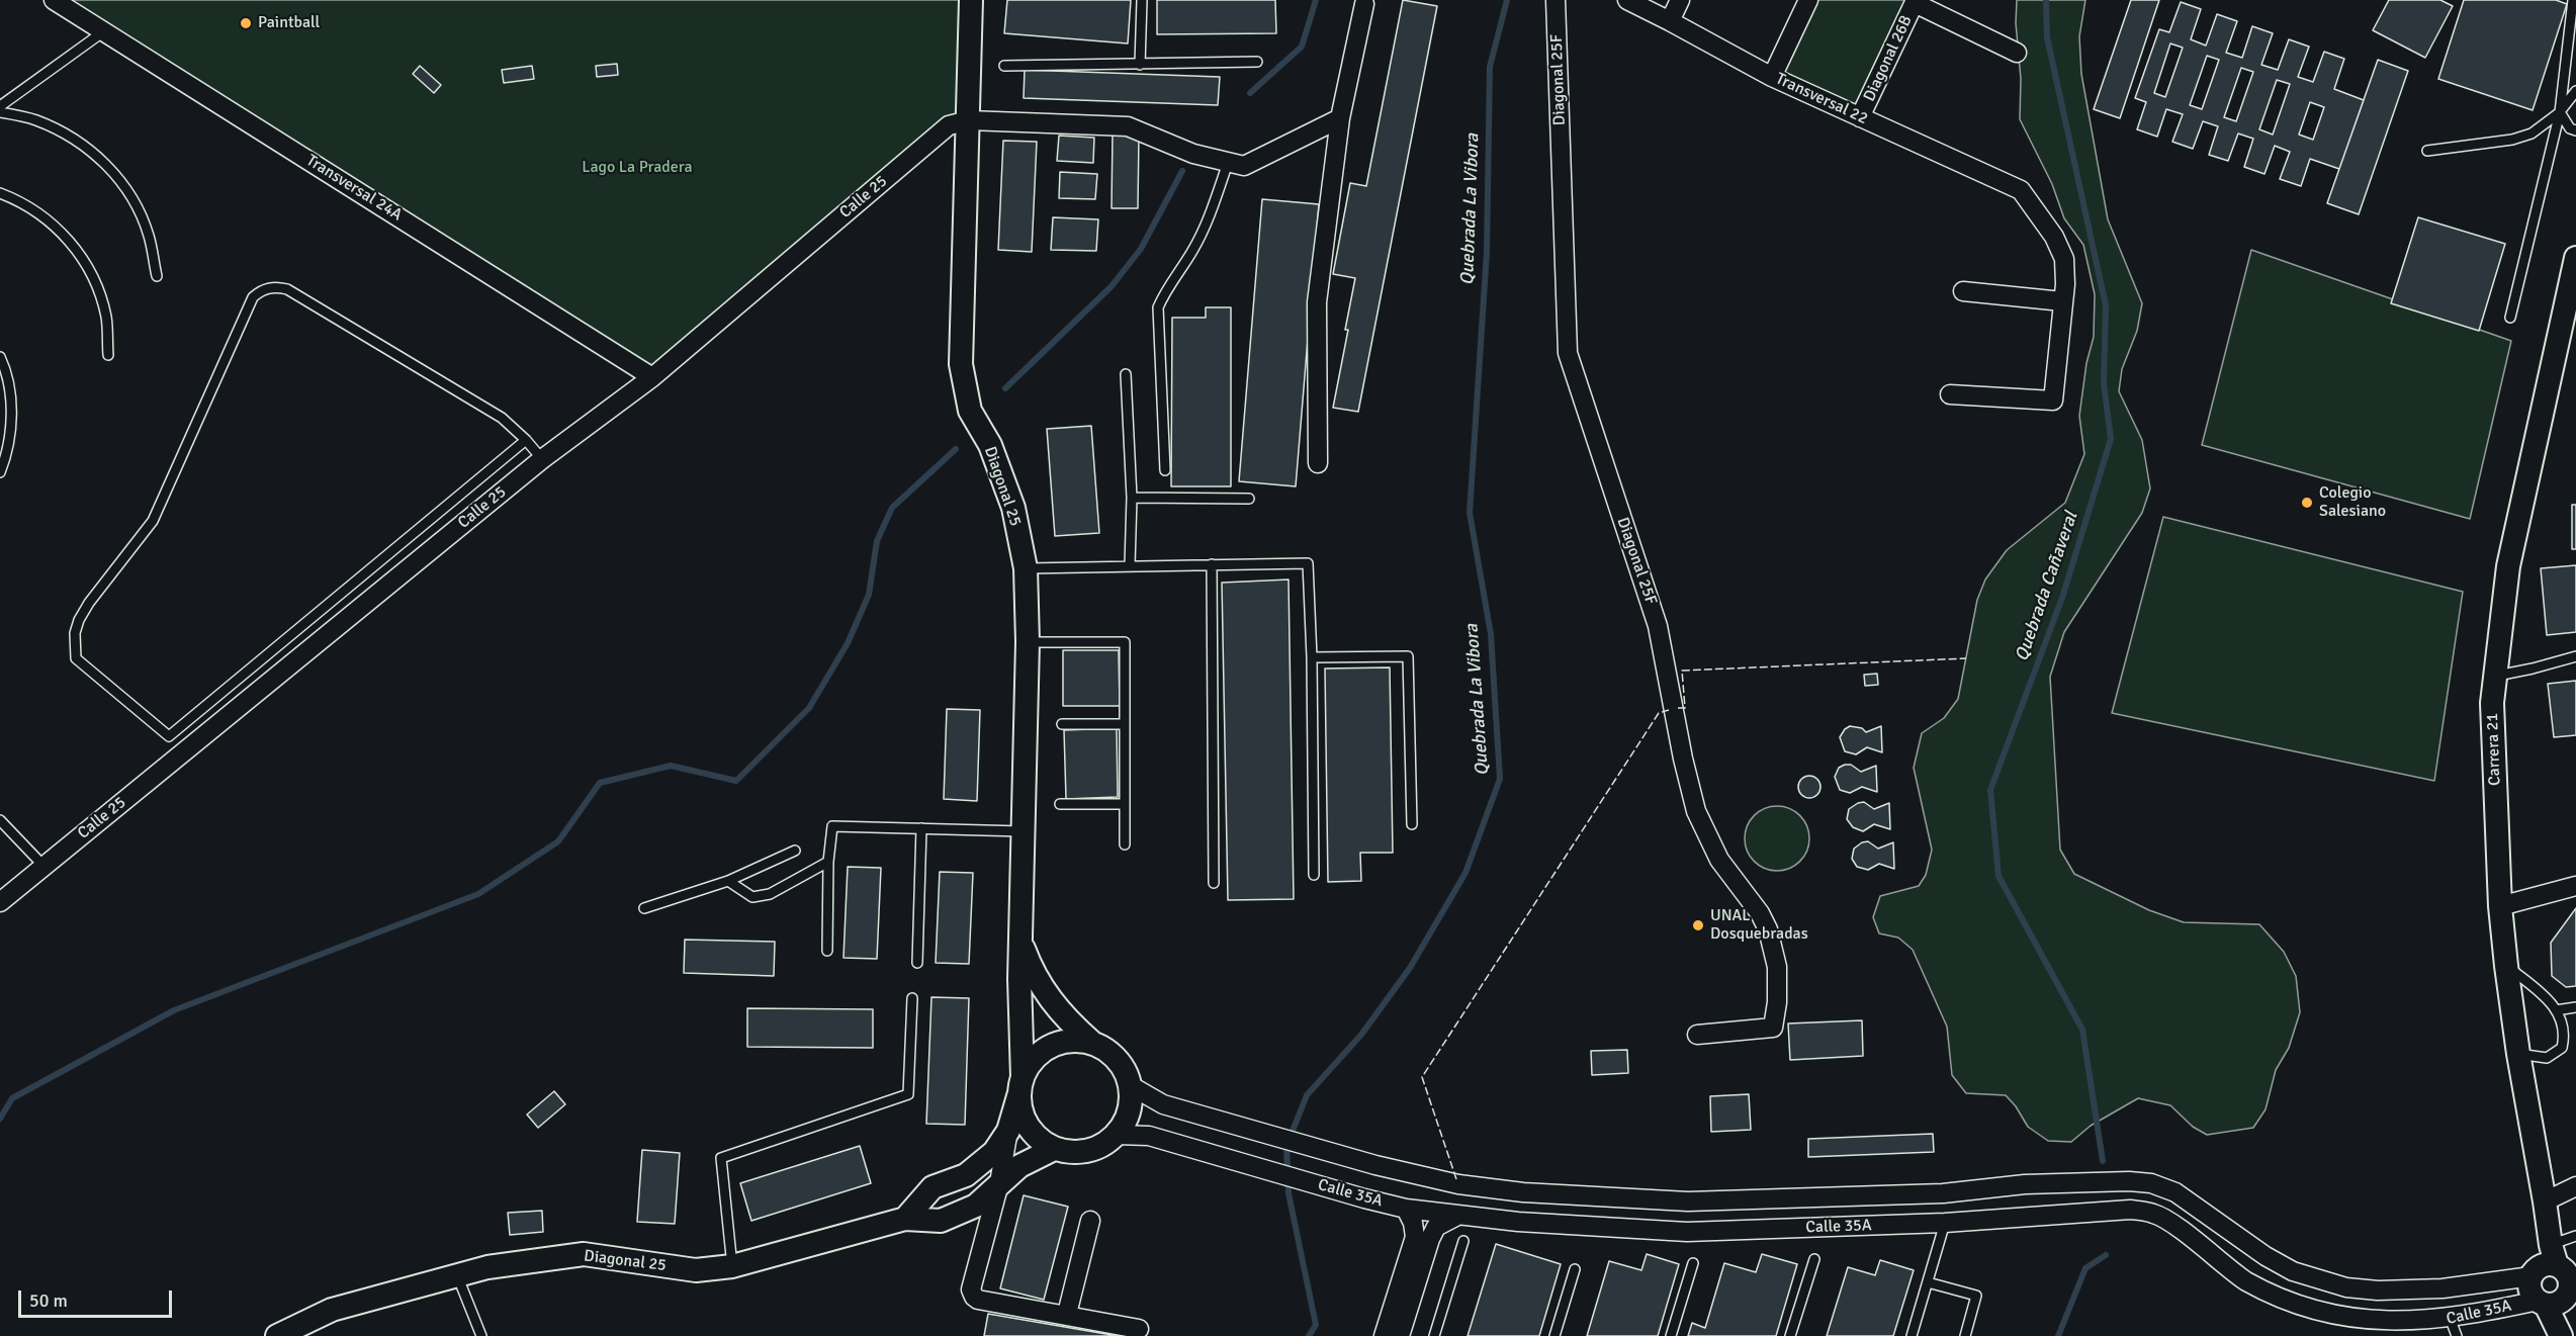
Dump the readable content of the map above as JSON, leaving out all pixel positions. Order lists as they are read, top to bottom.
{
  "streets": {
    "street": [
      "Diagonal 26B",
      "Diagonal 25F",
      "Transversal 22",
      "Transversal 24A",
      "Calle 25",
      "Diagonal 25",
      "Carrera 21",
      "Calle 35A"
    ]
  },
  "crossings": [
    ["Diagonal 26B", "Transversal 22"],
    ["Transversal 24A", "Calle 25"],
    ["Calle 25", "Diagonal 25"],
    ["Diagonal 25", "Calle 35A"],
    ["Carrera 21", "Calle 35A"]
  ],
  "water": ["Quebrada La Vibora", "Quebrada Cañaveral"],
  "parks": ["Lago La Pradera"],
  "places": ["Paintball", "Colegio Salesiano", "UNAL Dosquebradas"],
  "scale_bar": "50 m"
}
